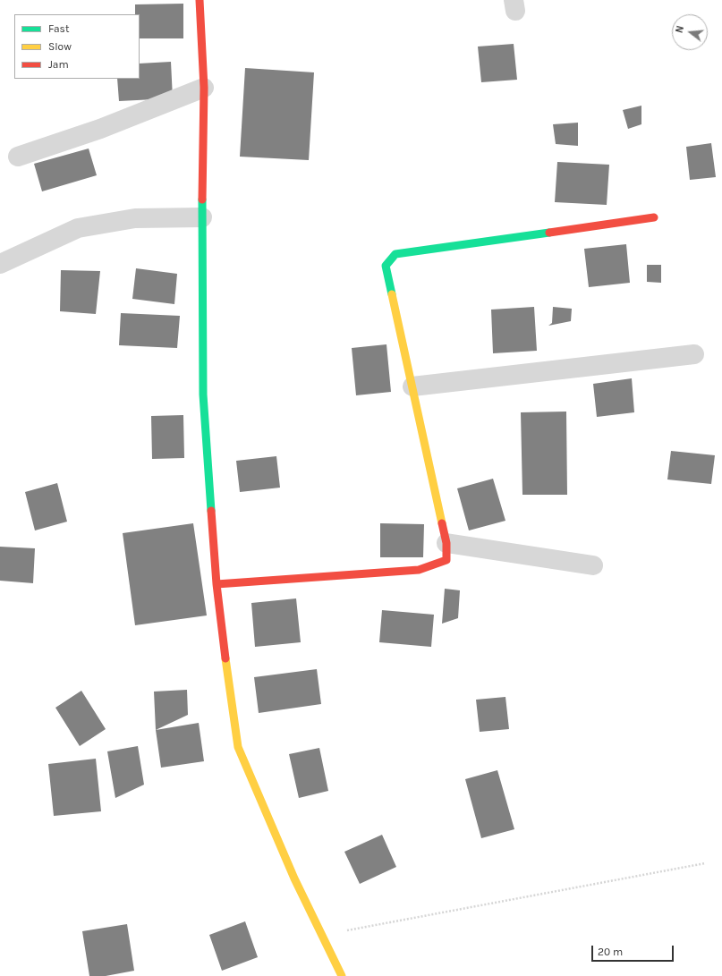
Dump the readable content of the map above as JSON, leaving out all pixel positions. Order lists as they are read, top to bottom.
{
  "legend": ["Fast", "Slow", "Jam"],
  "scale_bar": "20 m",
  "north": "left"
}
